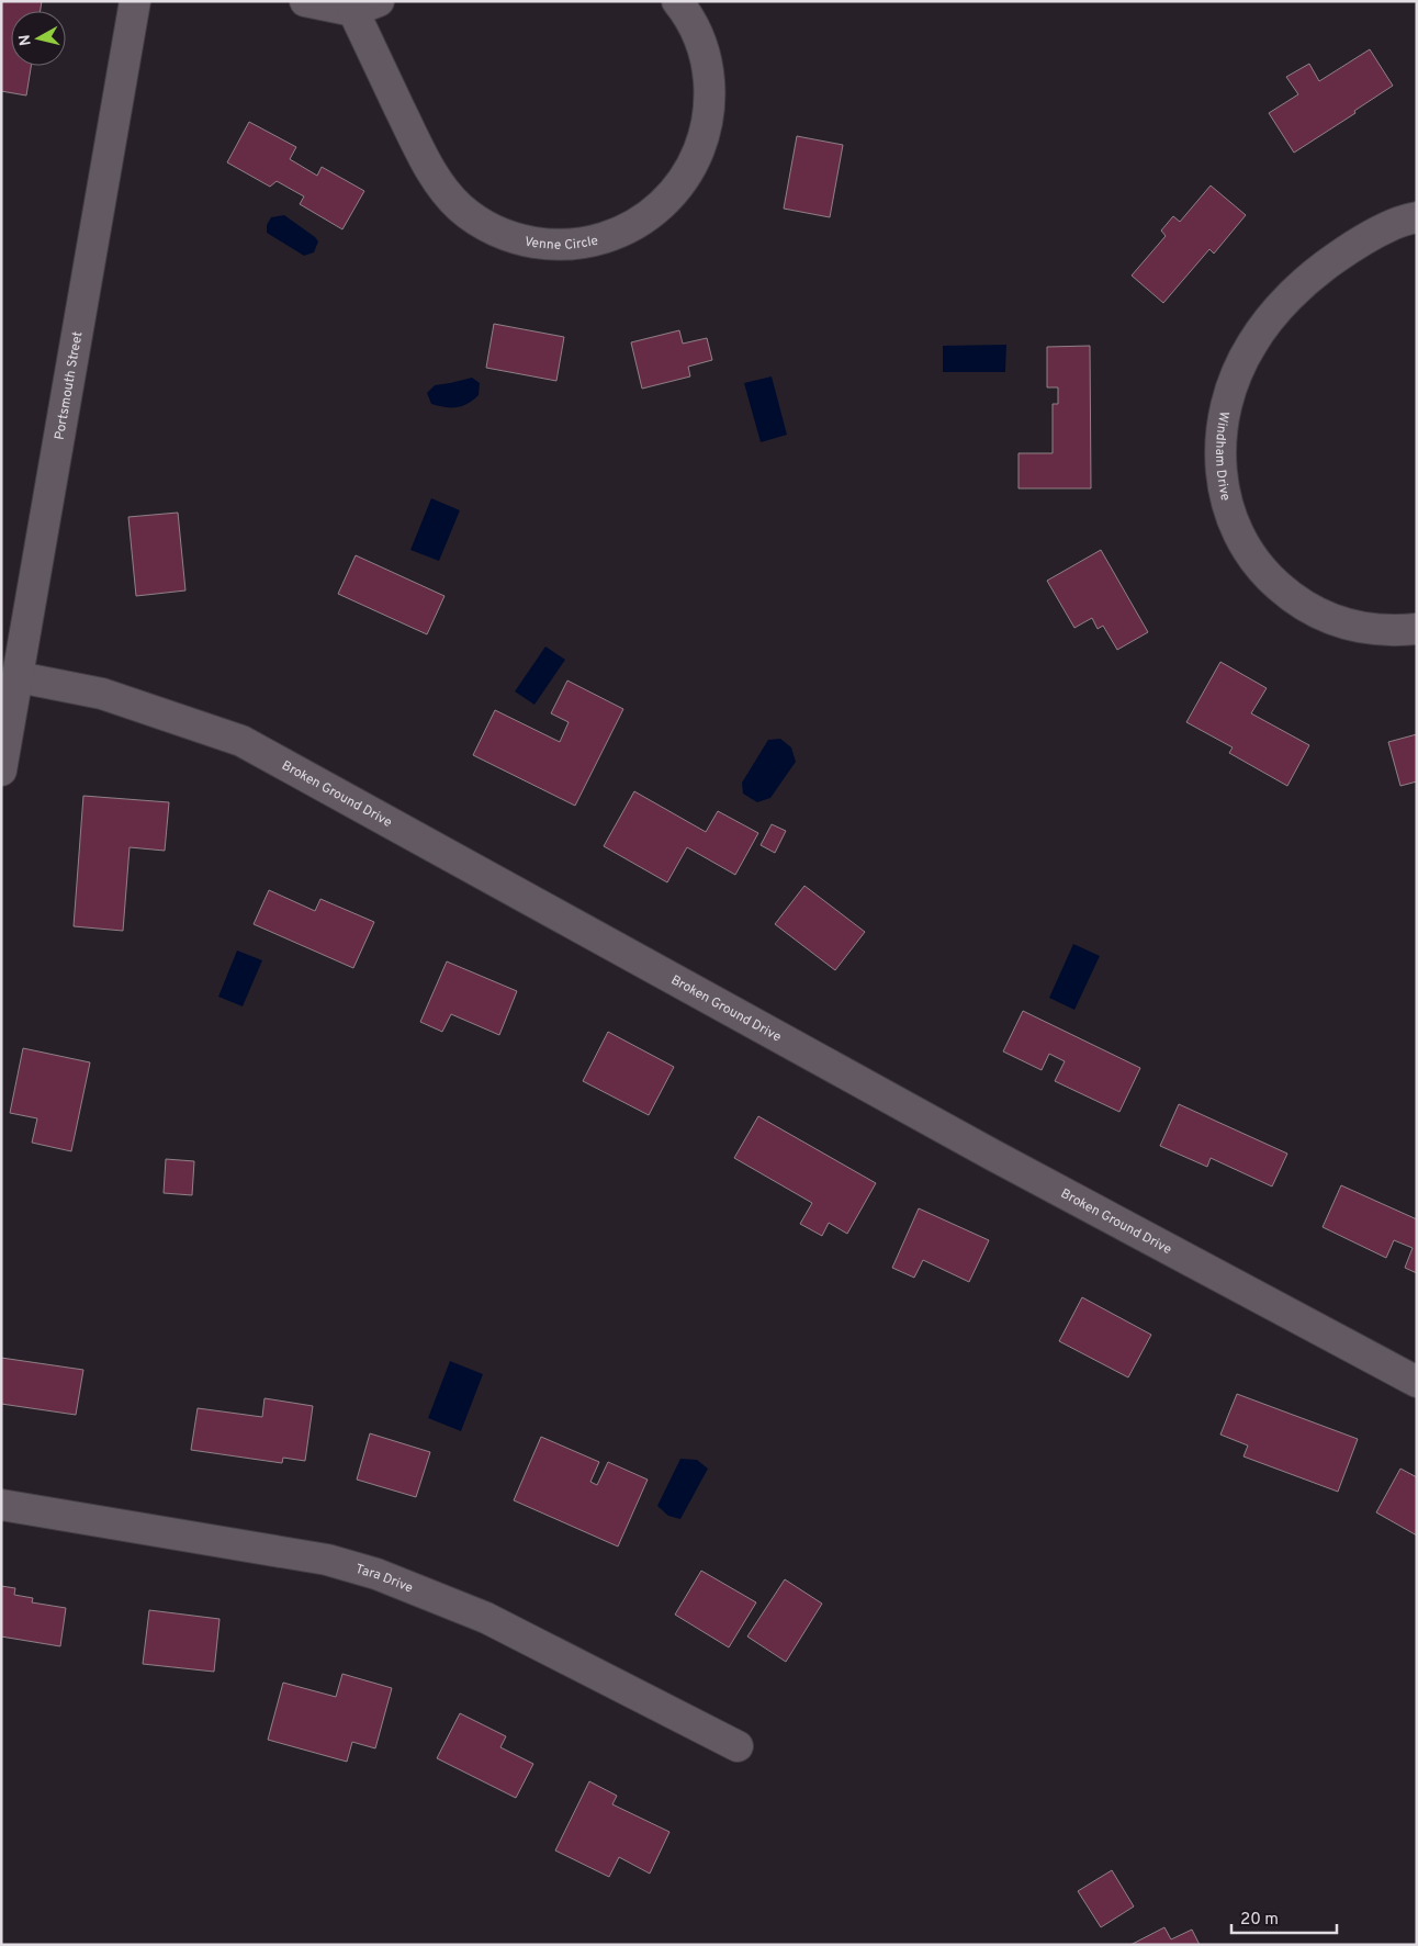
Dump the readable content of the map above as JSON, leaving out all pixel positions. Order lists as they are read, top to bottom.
{
  "streets": {
    "street": [
      "Venne Circle",
      "Portsmouth Street",
      "Windham Drive",
      "Broken Ground Drive",
      "Tara Drive"
    ]
  },
  "crossings": [
    ["Portsmouth Street", "Broken Ground Drive"]
  ],
  "scale_bar": "20 m",
  "north": "left"
}
